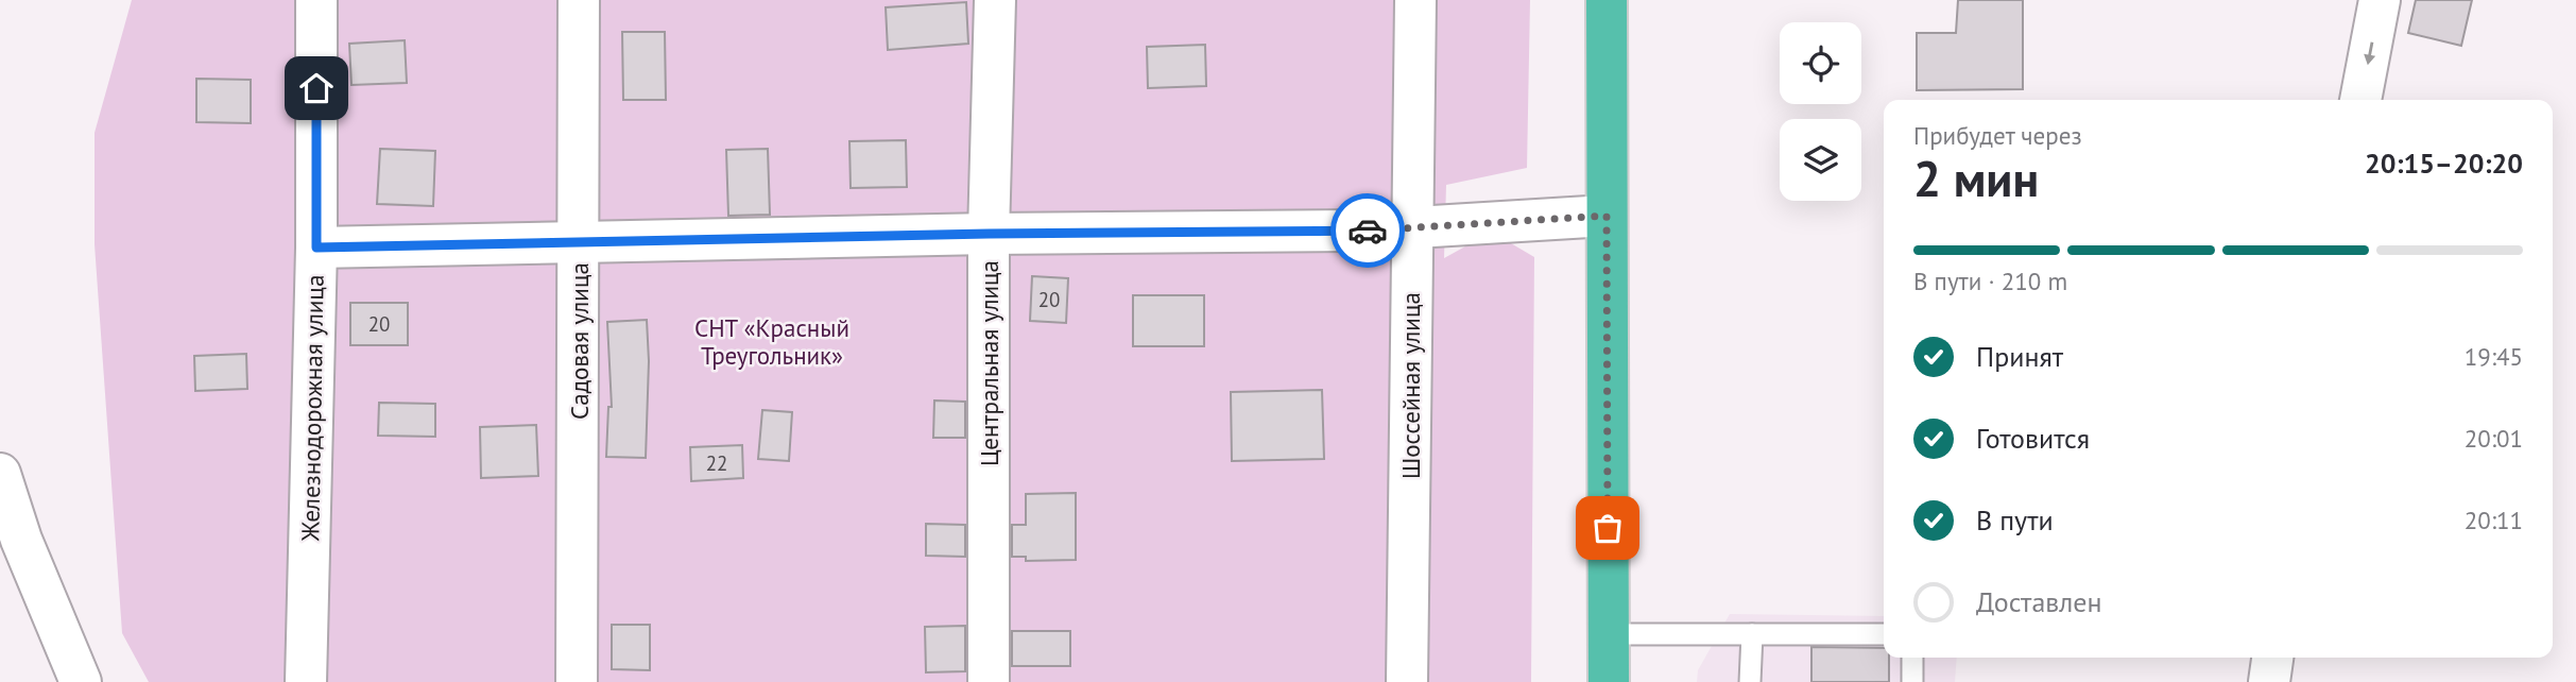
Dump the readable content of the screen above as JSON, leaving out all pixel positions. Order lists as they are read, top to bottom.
{
  "streets": {
    "street": [
      "Садовая улица",
      "Центральная улица",
      "Шоссейная улица",
      "Железнодорожная улица"
    ]
  },
  "parks": ["СНТ «Красный Треугольник»"],
  "house_numbers": ["20", "20", "22"],
  "page": {
    "heading": ["2 мин", "Прибудет через", "20:15–20:20"],
    "bar": "В пути · 210 m",
    "list": [
      ["Принят", "19:45"],
      ["Готовится", "20:01"],
      ["В пути", "20:11"],
      "Доставлен"
    ]
  }
}
